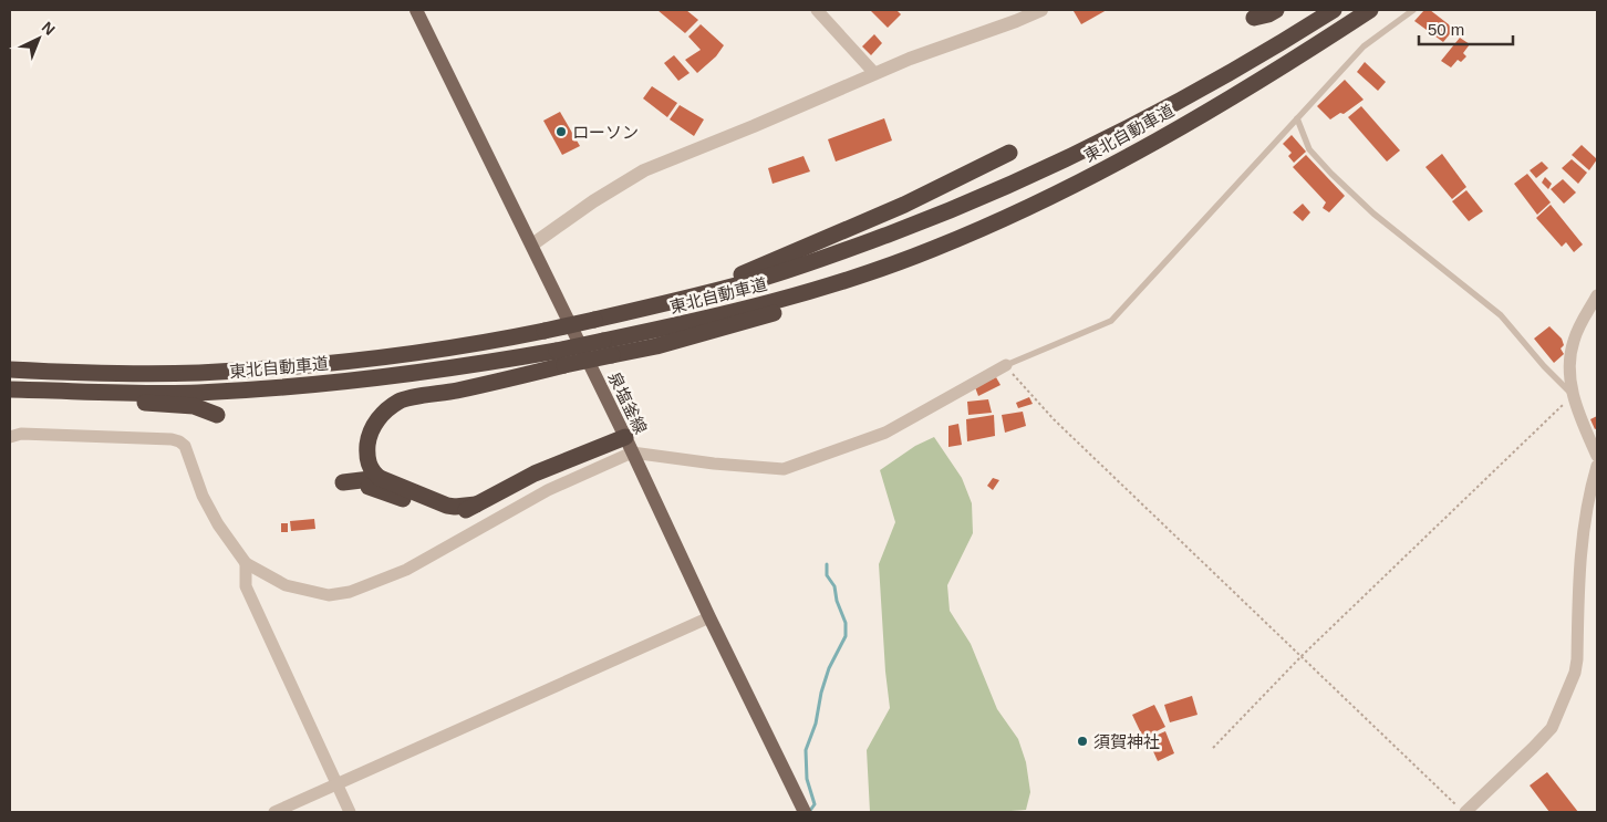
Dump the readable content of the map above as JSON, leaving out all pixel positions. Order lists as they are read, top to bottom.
{
  "streets": {
    "highway": ["東北自動車道"],
    "main road": ["泉塩釜線"]
  },
  "places": ["ローソン", "須賀神社"],
  "scale_bar": "50 m",
  "north": "top right"
}
